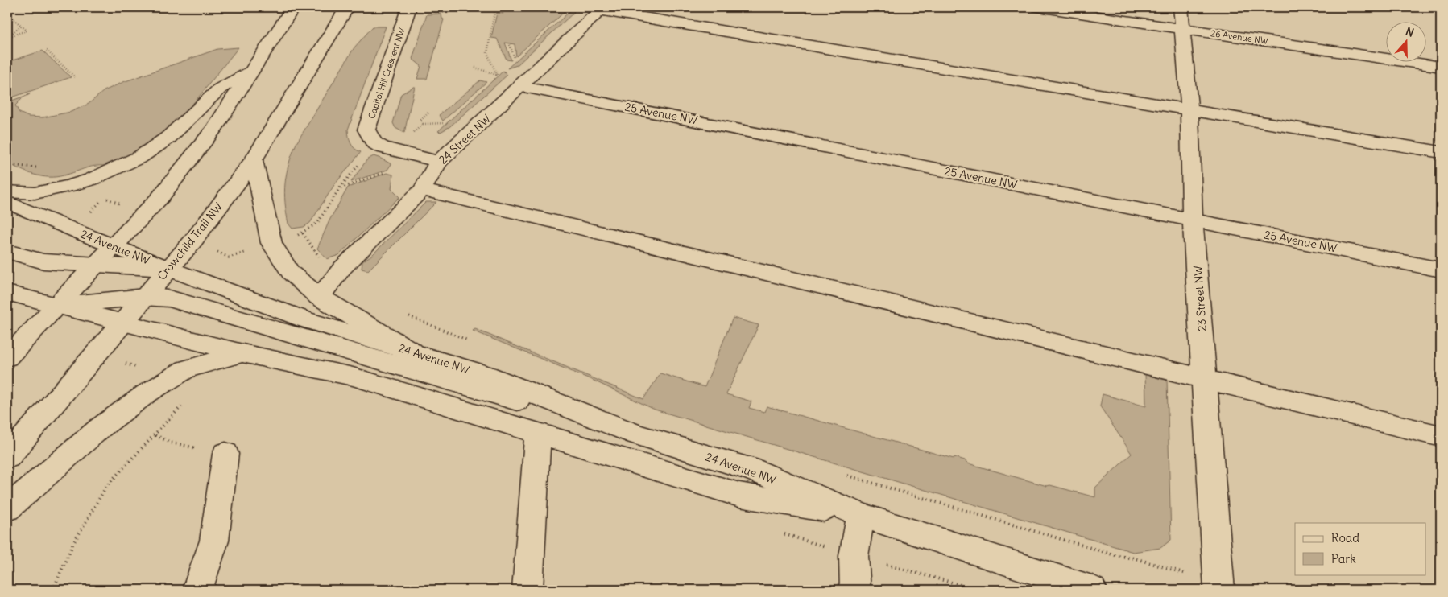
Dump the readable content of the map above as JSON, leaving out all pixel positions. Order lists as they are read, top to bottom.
{
  "streets": {
    "main road": [
      "26 Avenue NW",
      "Capitol Hill Crescent NW",
      "25 Avenue NW",
      "24 Street NW",
      "Crowchild Trail NW",
      "24 Avenue NW",
      "23 Street NW"
    ]
  },
  "crossings": [
    ["26 Avenue NW", "23 Street NW"],
    ["25 Avenue NW", "24 Street NW"],
    ["25 Avenue NW", "23 Street NW"],
    ["Crowchild Trail NW", "24 Avenue NW"]
  ],
  "legend": ["Road", "Park"],
  "north": "top"
}
